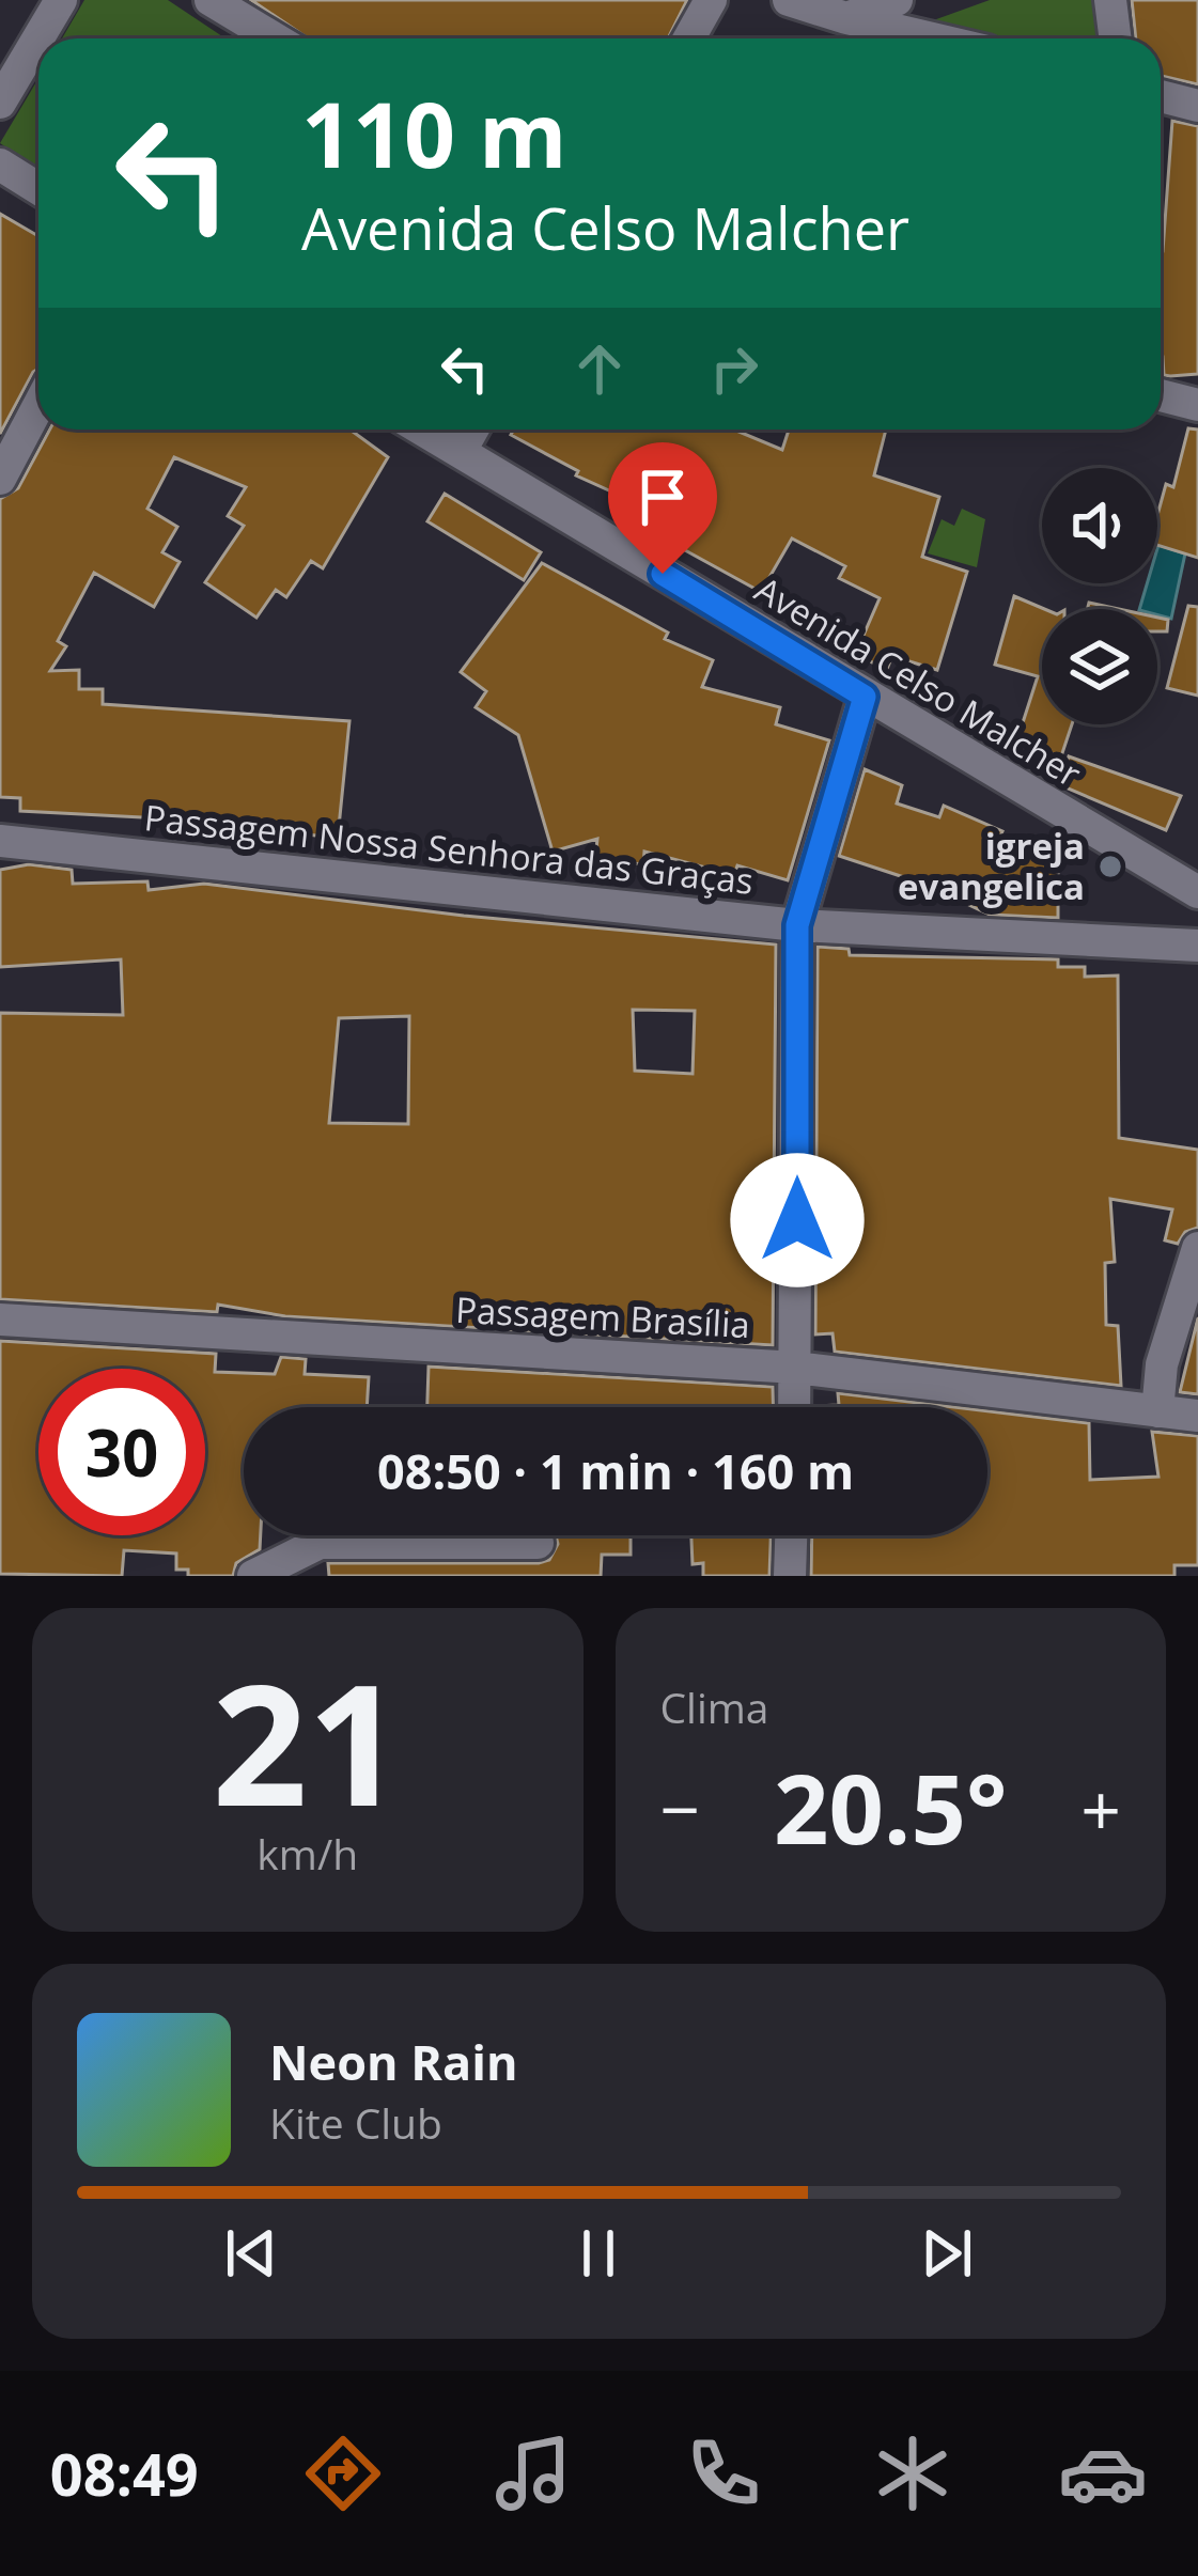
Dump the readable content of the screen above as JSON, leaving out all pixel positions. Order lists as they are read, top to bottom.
{
  "streets": {
    "street": ["Avenida Celso Malcher", "Passagem Nossa Senhora das Graças", "Passagem Brasília"]
  },
  "places": ["igreja evangelica"],
  "page": {
    "turn": ["110 m", "Avenida Celso Malcher"],
    "limit": "30",
    "trip": "08:50 · 1 min · 160 m",
    "tile": [
      ["21", "km/h"],
      "Clima"
    ],
    "heat": ["−", "20.5°", "+"],
    "song": ["Neon Rain", "Kite Club"],
    "tabs": "08:49"
  }
}
